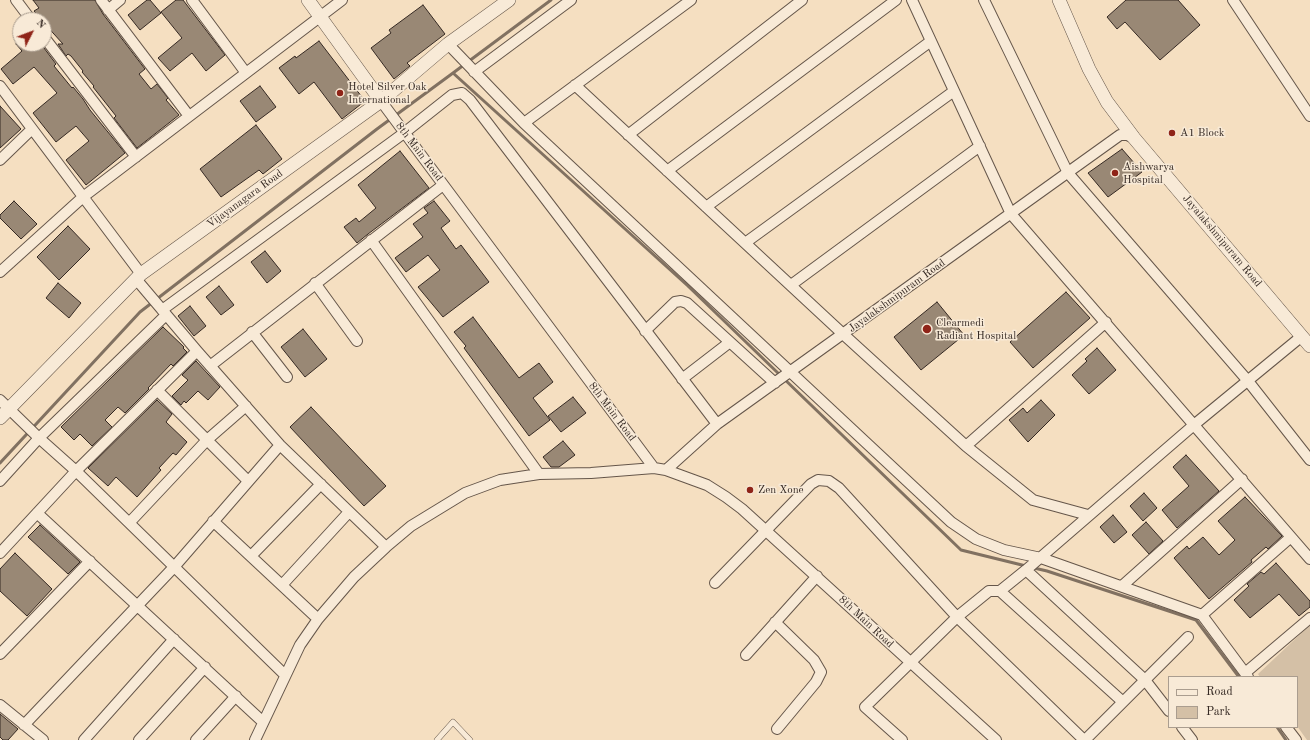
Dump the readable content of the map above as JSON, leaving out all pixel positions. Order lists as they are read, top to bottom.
{
  "streets": {
    "street": ["8th Main Road", "Vijayanagara Road", "Jayalakshmipuram Road"]
  },
  "crossings": [
    ["8th Main Road", "Vijayanagara Road"],
    ["8th Main Road", "Jayalakshmipuram Road"]
  ],
  "places": [
    "Hotel Silver Oak International",
    "A1 Block",
    "Aishwarya Hospital",
    "Clearmedi Radiant Hospital",
    "Zen Xone"
  ],
  "legend": ["Road", "Park"],
  "north": "top right"
}
